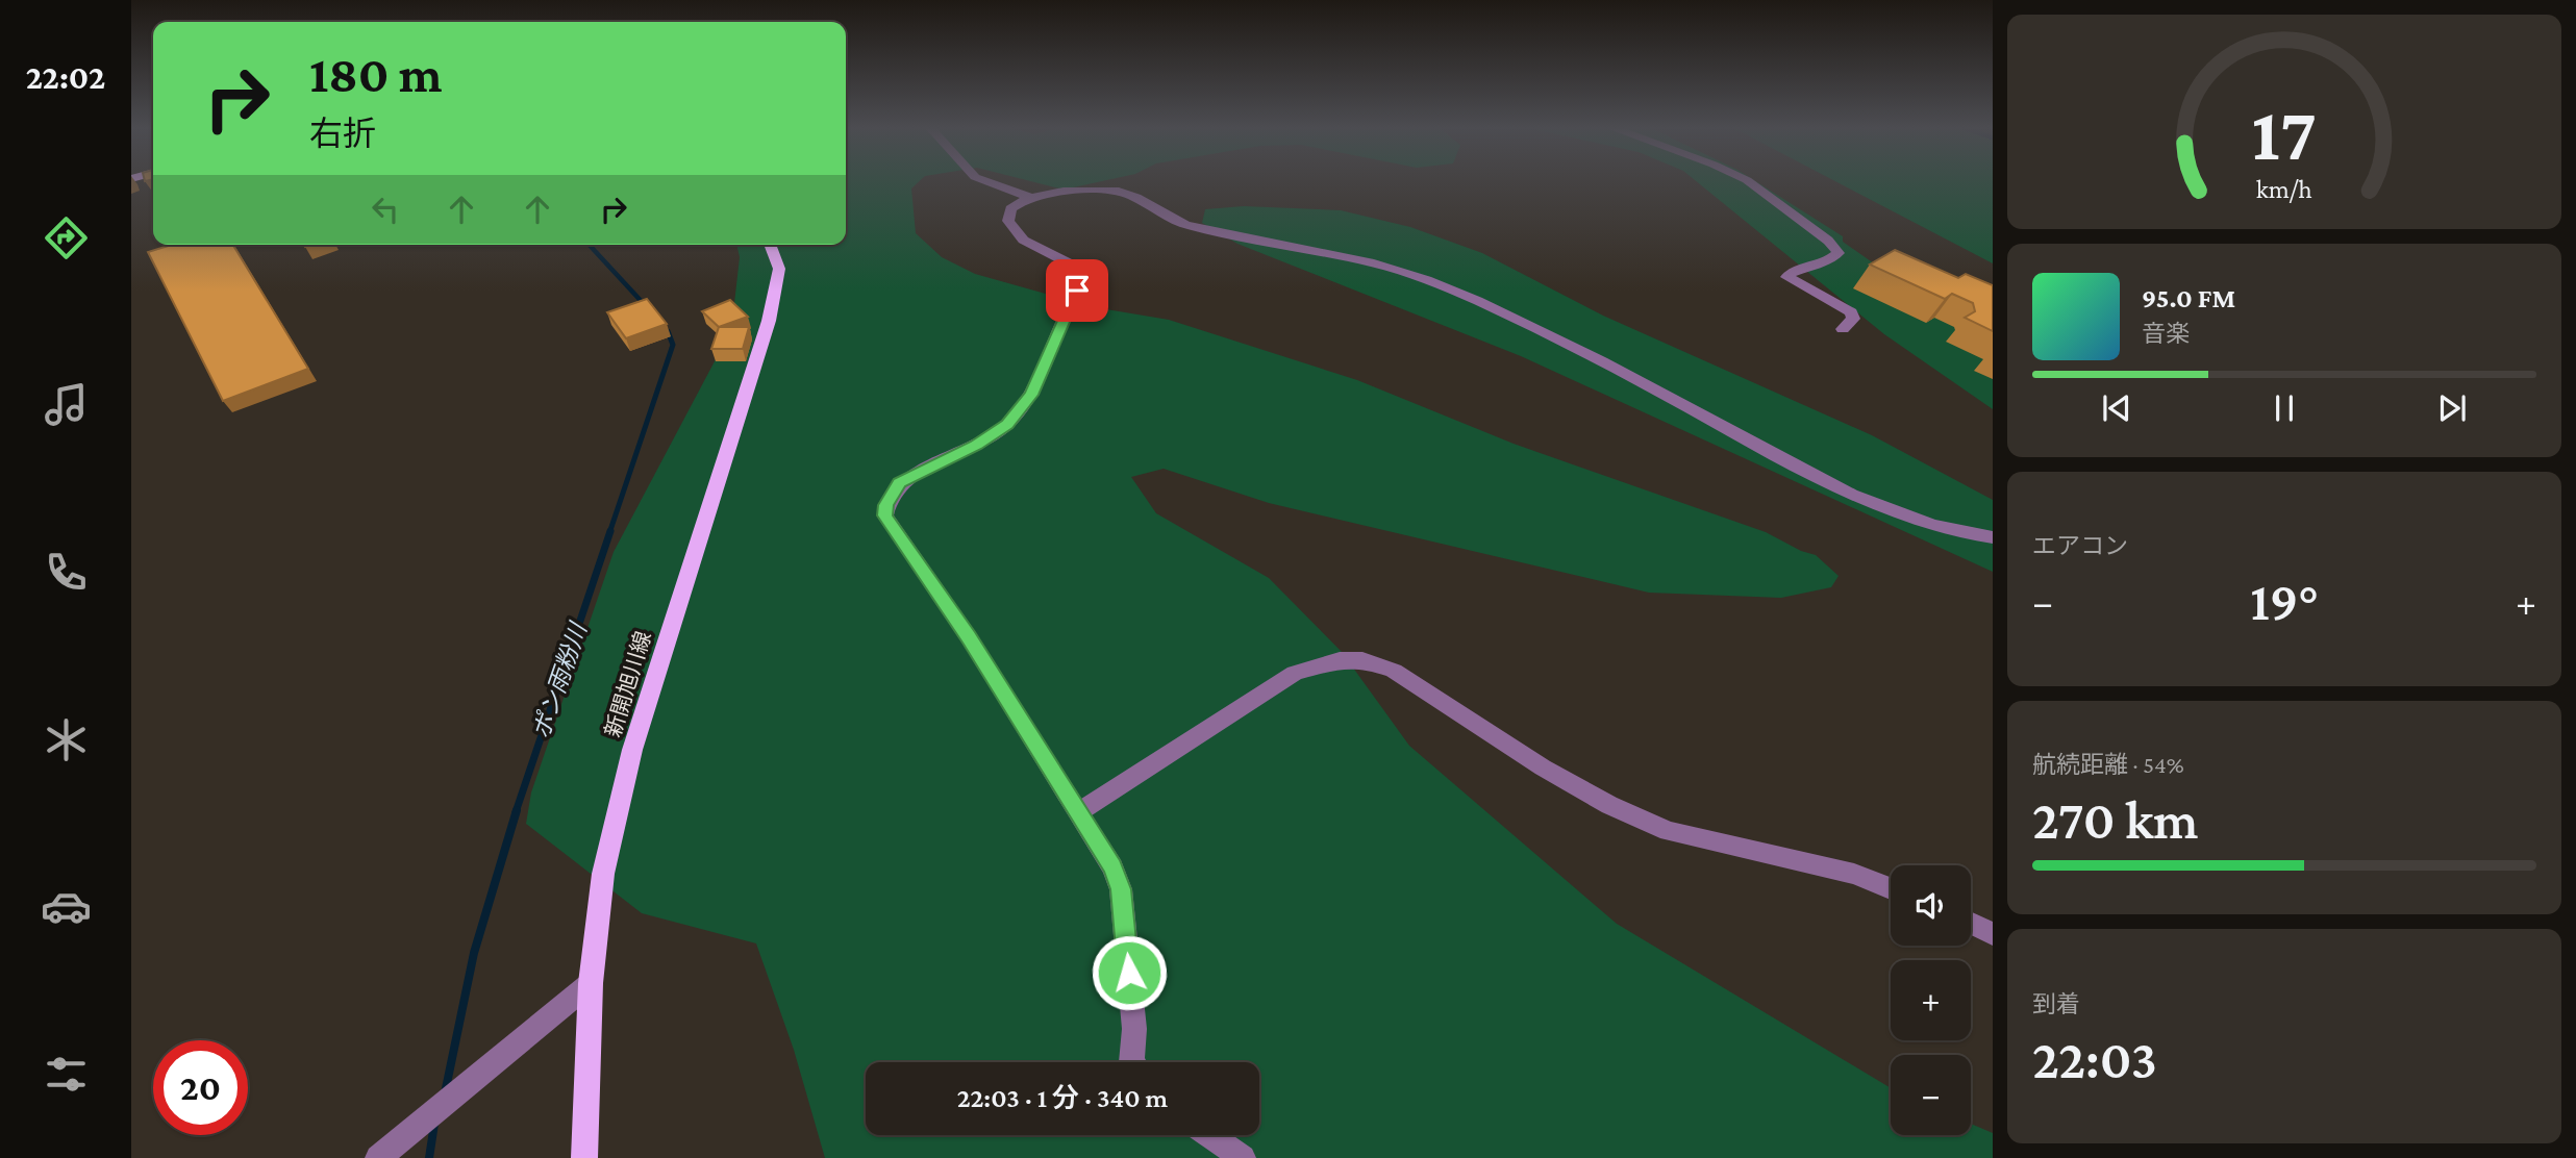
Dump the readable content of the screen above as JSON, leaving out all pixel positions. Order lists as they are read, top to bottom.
{
  "streets": {
    "main road": ["新開旭川線"]
  },
  "water": ["ポン雨粉川"],
  "page": {
    "tabs": "22:02",
    "turn": ["180 m", "右折"],
    "song": ["95.0 FM", "音楽"],
    "tile": [
      "エアコン",
      ["航続距離 · 54%", "270 km"],
      ["到着", "22:03"]
    ],
    "heat": ["−", "19°", "+"],
    "map_buttons": ["+", "−"],
    "limit": "20",
    "trip": "22:03 · 1 分 · 340 m",
    "gauge": ["17", "km/h"]
  }
}
